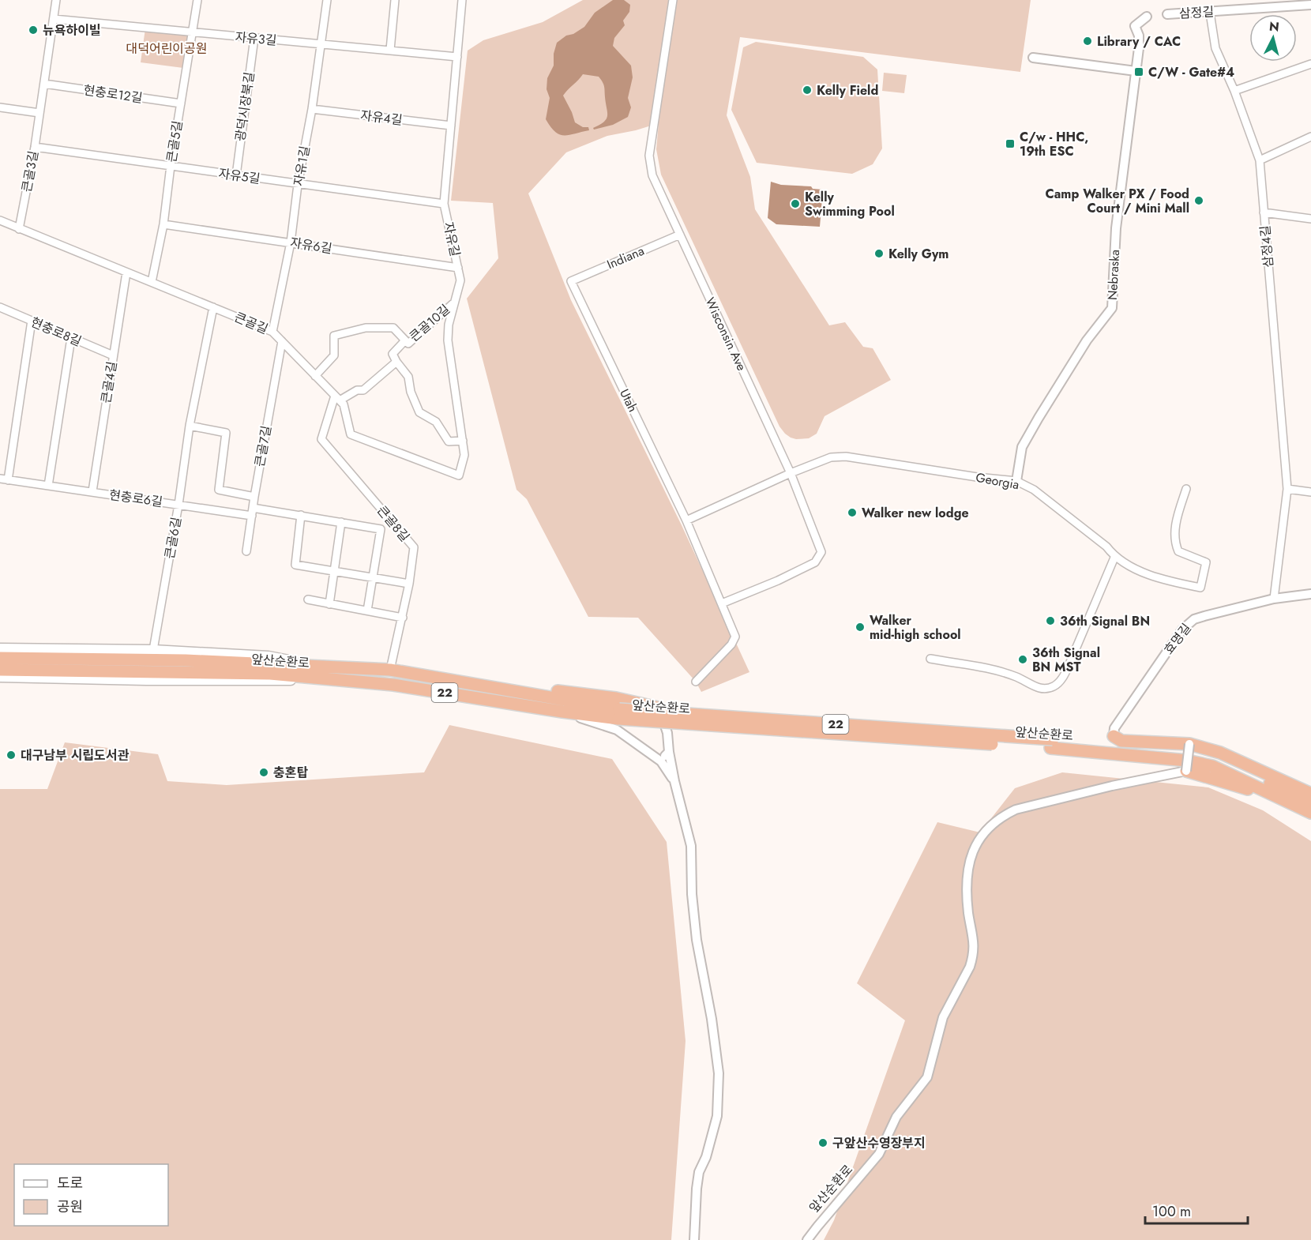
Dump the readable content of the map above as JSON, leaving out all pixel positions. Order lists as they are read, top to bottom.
{
  "streets": {
    "highway": ["앞산순환로", "22"],
    "street": [
      "삼정길",
      "자유3길",
      "현충로12길",
      "광덕시장북길",
      "자유4길",
      "큰골5길",
      "자유1길",
      "큰골3길",
      "자유5길",
      "자유길",
      "자유6길",
      "삼정4길",
      "Indiana",
      "Nebraska",
      "큰골길",
      "큰골10길",
      "현충로8길",
      "Wisconsin Ave",
      "큰골4길",
      "Utah",
      "큰골7길",
      "Georgia",
      "현충로6길",
      "큰골8길",
      "큰골6길",
      "효명길"
    ]
  },
  "crossings": [
    ["삼정길", "삼정4길"],
    ["자유3길", "광덕시장북길"],
    ["자유3길", "큰골5길"],
    ["자유3길", "자유1길"],
    ["자유3길", "큰골3길"],
    ["자유3길", "자유길"],
    ["현충로12길", "큰골5길"],
    ["현충로12길", "큰골3길"],
    ["광덕시장북길", "자유5길"],
    ["자유4길", "자유1길"],
    ["자유4길", "자유길"],
    ["큰골5길", "자유5길"],
    ["큰골5길", "자유6길"],
    ["큰골5길", "큰골길"],
    ["자유1길", "자유5길"],
    ["자유1길", "자유6길"],
    ["자유1길", "큰골길"],
    ["큰골3길", "자유5길"],
    ["큰골3길", "큰골길"],
    ["자유5길", "자유길"],
    ["자유길", "자유6길"],
    ["자유길", "큰골길"],
    ["자유길", "큰골10길"],
    ["삼정4길", "효명길"],
    ["Indiana", "Wisconsin Ave"],
    ["Indiana", "Utah"],
    ["Nebraska", "Georgia"],
    ["큰골길", "큰골10길"],
    ["큰골길", "큰골4길"],
    ["큰골길", "큰골7길"],
    ["큰골길", "큰골8길"],
    ["큰골길", "큰골6길"],
    ["현충로8길", "큰골4길"],
    ["현충로8길", "현충로6길"],
    ["Wisconsin Ave", "Utah"],
    ["Wisconsin Ave", "Georgia"],
    ["큰골4길", "현충로6길"],
    ["Utah", "Georgia"],
    ["큰골7길", "현충로6길"],
    ["현충로6길", "큰골6길"],
    ["큰골8길", "앞산순환로"]
  ],
  "parks": ["대덕어린이공원"],
  "places": {
    "other": [
      "뉴욕하이빌",
      "Library / CAC",
      "Kelly Field",
      "Camp Walker PX / Food Court / Mini Mall",
      "Kelly Swimming Pool",
      "Kelly Gym",
      "Walker new lodge",
      "36th Signal BN",
      "Walker mid-high school",
      "36th Signal BN MST",
      "대구남부 시립도서관",
      "충혼탑",
      "구앞산수영장부지"
    ],
    "transit": ["C/W - Gate#4", "C/w - HHC, 19th ESC"]
  },
  "legend": ["도로", "공원"],
  "scale_bar": "100 m",
  "north": "top"
}
